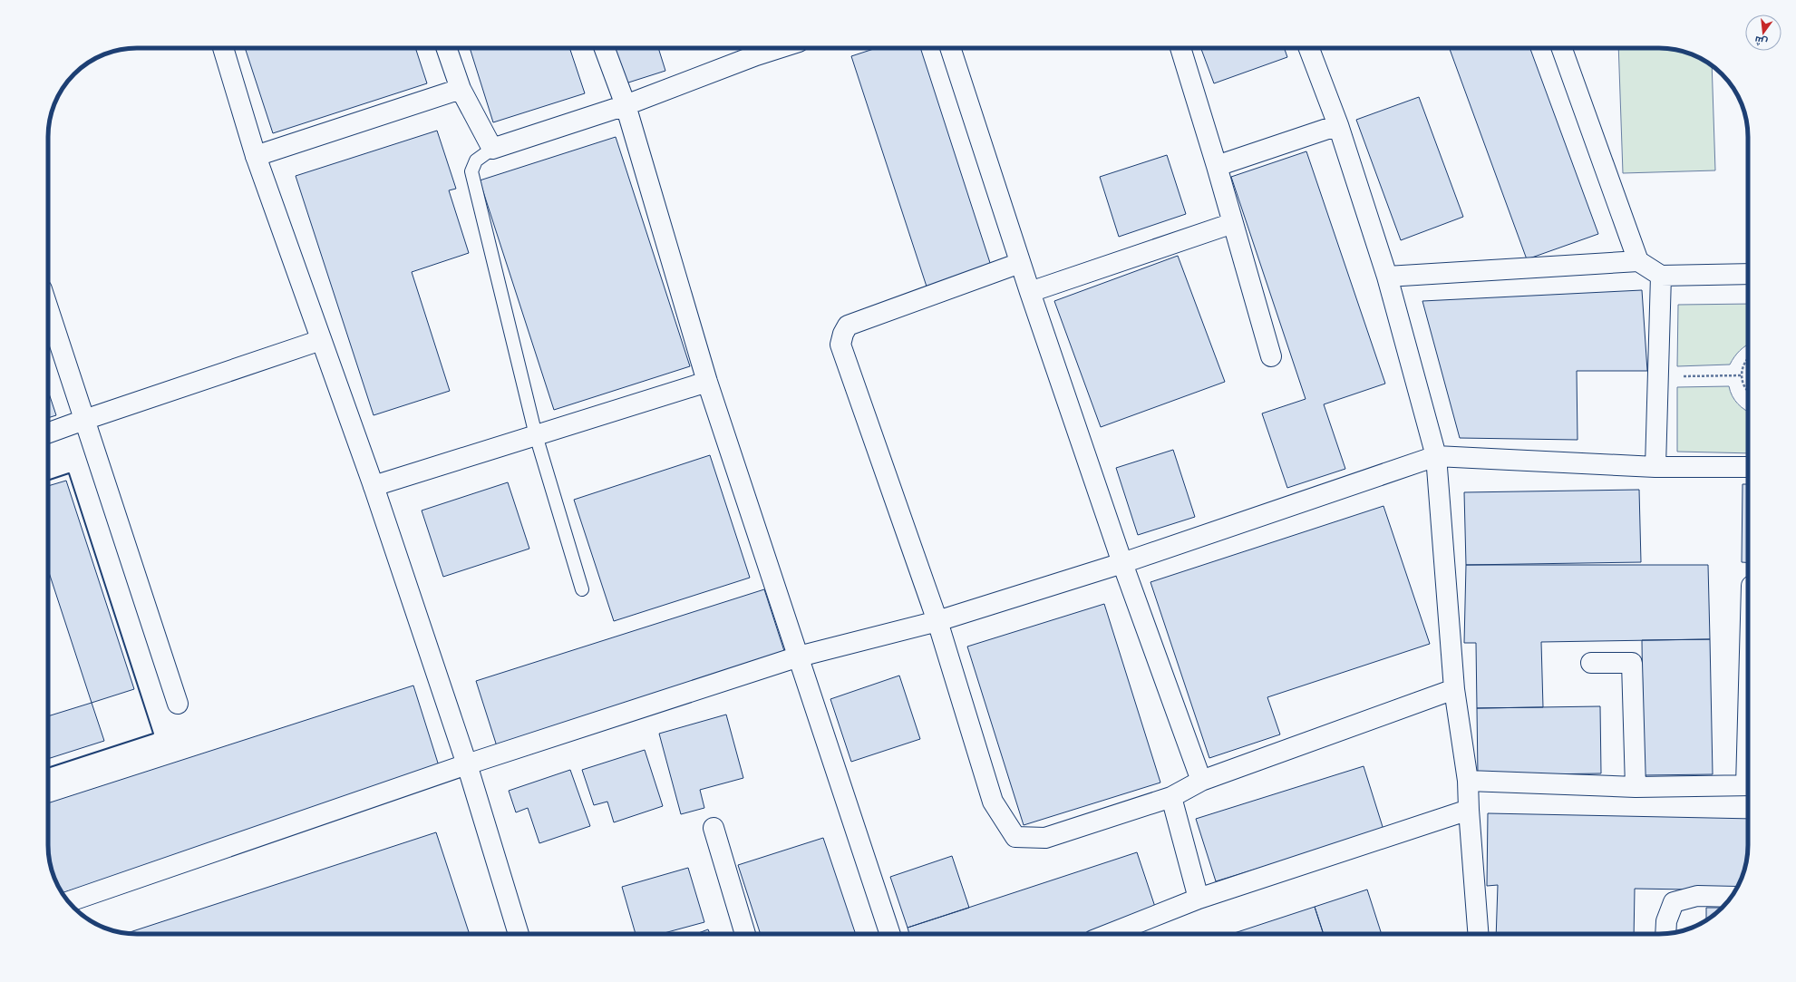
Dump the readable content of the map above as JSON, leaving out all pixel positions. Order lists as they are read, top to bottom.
{
  "north": "bottom"
}
